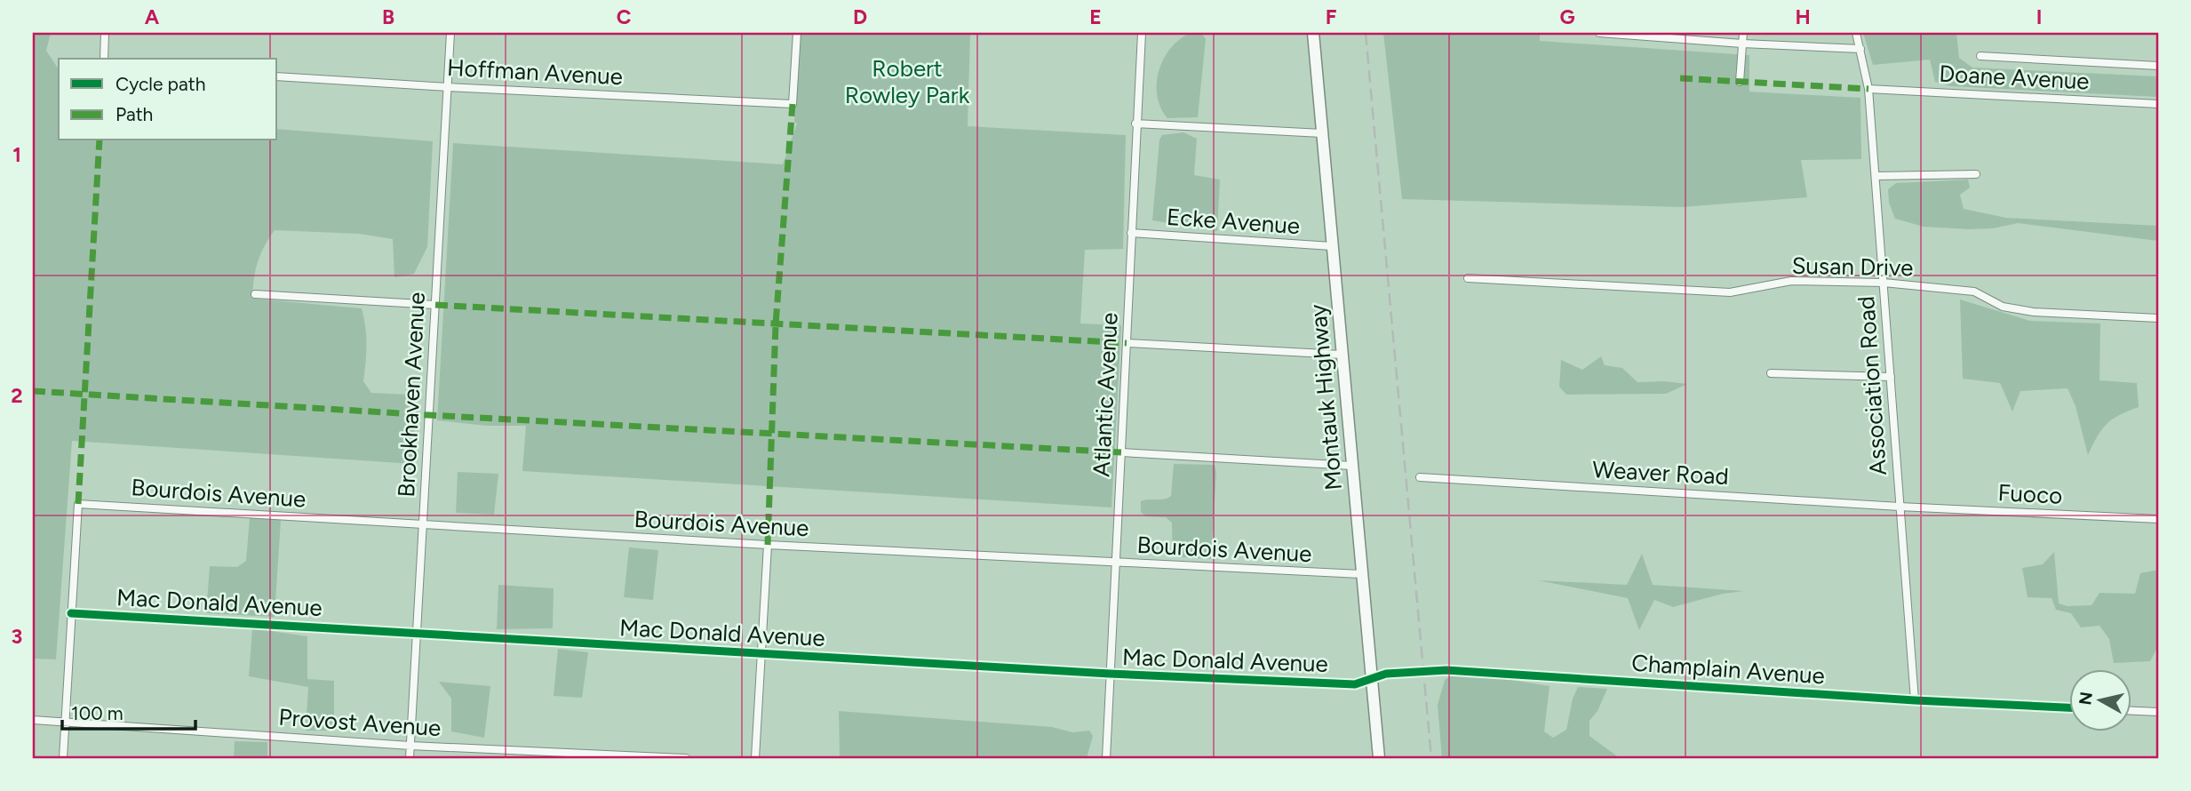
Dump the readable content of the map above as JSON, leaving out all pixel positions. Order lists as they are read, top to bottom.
{
  "streets": {
    "main road": ["Montauk Highway"],
    "street": [
      "Hoffman Avenue",
      "Doane Avenue",
      "Ecke Avenue",
      "Susan Drive",
      "Association Road",
      "Brookhaven Avenue",
      "Atlantic Avenue",
      "Weaver Road",
      "Bourdois Avenue",
      "Fuoco",
      "Mac Donald Avenue",
      "Champlain Avenue",
      "Provost Avenue"
    ]
  },
  "crossings": [
    ["Hoffman Avenue", "Brookhaven Avenue"],
    ["Doane Avenue", "Association Road"],
    ["Ecke Avenue", "Atlantic Avenue"],
    ["Ecke Avenue", "Montauk Highway"],
    ["Susan Drive", "Association Road"],
    ["Association Road", "Weaver Road"],
    ["Association Road", "Fuoco"],
    ["Association Road", "Champlain Avenue"],
    ["Brookhaven Avenue", "Bourdois Avenue"],
    ["Brookhaven Avenue", "Mac Donald Avenue"],
    ["Brookhaven Avenue", "Provost Avenue"],
    ["Atlantic Avenue", "Bourdois Avenue"],
    ["Atlantic Avenue", "Mac Donald Avenue"],
    ["Montauk Highway", "Bourdois Avenue"],
    ["Montauk Highway", "Mac Donald Avenue"],
    ["Montauk Highway", "Champlain Avenue"],
    ["Weaver Road", "Fuoco"],
    ["Bourdois Avenue", "Mac Donald Avenue"],
    ["Mac Donald Avenue", "Champlain Avenue"]
  ],
  "parks": ["Robert Rowley Park"],
  "legend": ["Cycle path", "Path"],
  "scale_bar": "100 m",
  "north": "left",
  "grid": {
    "columns": [
      "A",
      "B",
      "C",
      "D",
      "E",
      "F",
      "G",
      "H",
      "I"
    ],
    "rows": ["1", "2", "3"]
  }
}
